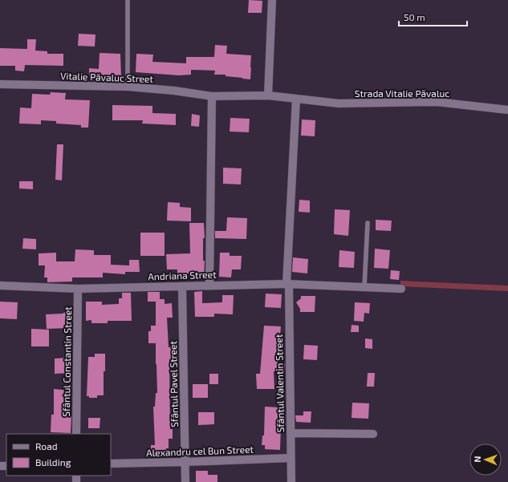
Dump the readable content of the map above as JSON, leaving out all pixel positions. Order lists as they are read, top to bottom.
{
  "streets": {
    "street": [
      "Vitalie Păvaluc Street",
      "Strada Vitalie Păvaluc",
      "Andriana Street",
      "Sfântul Constantin Street",
      "Sfântul Valentin Street",
      "Sfântul Pavel Street",
      "Alexandru cel Bun Street"
    ]
  },
  "crossings": [
    ["Vitalie Păvaluc Street", "Strada Vitalie Păvaluc"],
    ["Vitalie Păvaluc Street", "Sfântul Valentin Street"],
    ["Strada Vitalie Păvaluc", "Sfântul Valentin Street"],
    ["Andriana Street", "Sfântul Constantin Street"],
    ["Andriana Street", "Sfântul Valentin Street"],
    ["Andriana Street", "Sfântul Pavel Street"],
    ["Sfântul Valentin Street", "Alexandru cel Bun Street"],
    ["Sfântul Pavel Street", "Alexandru cel Bun Street"]
  ],
  "legend": ["Road", "Building"],
  "scale_bar": "50 m",
  "north": "left"
}
